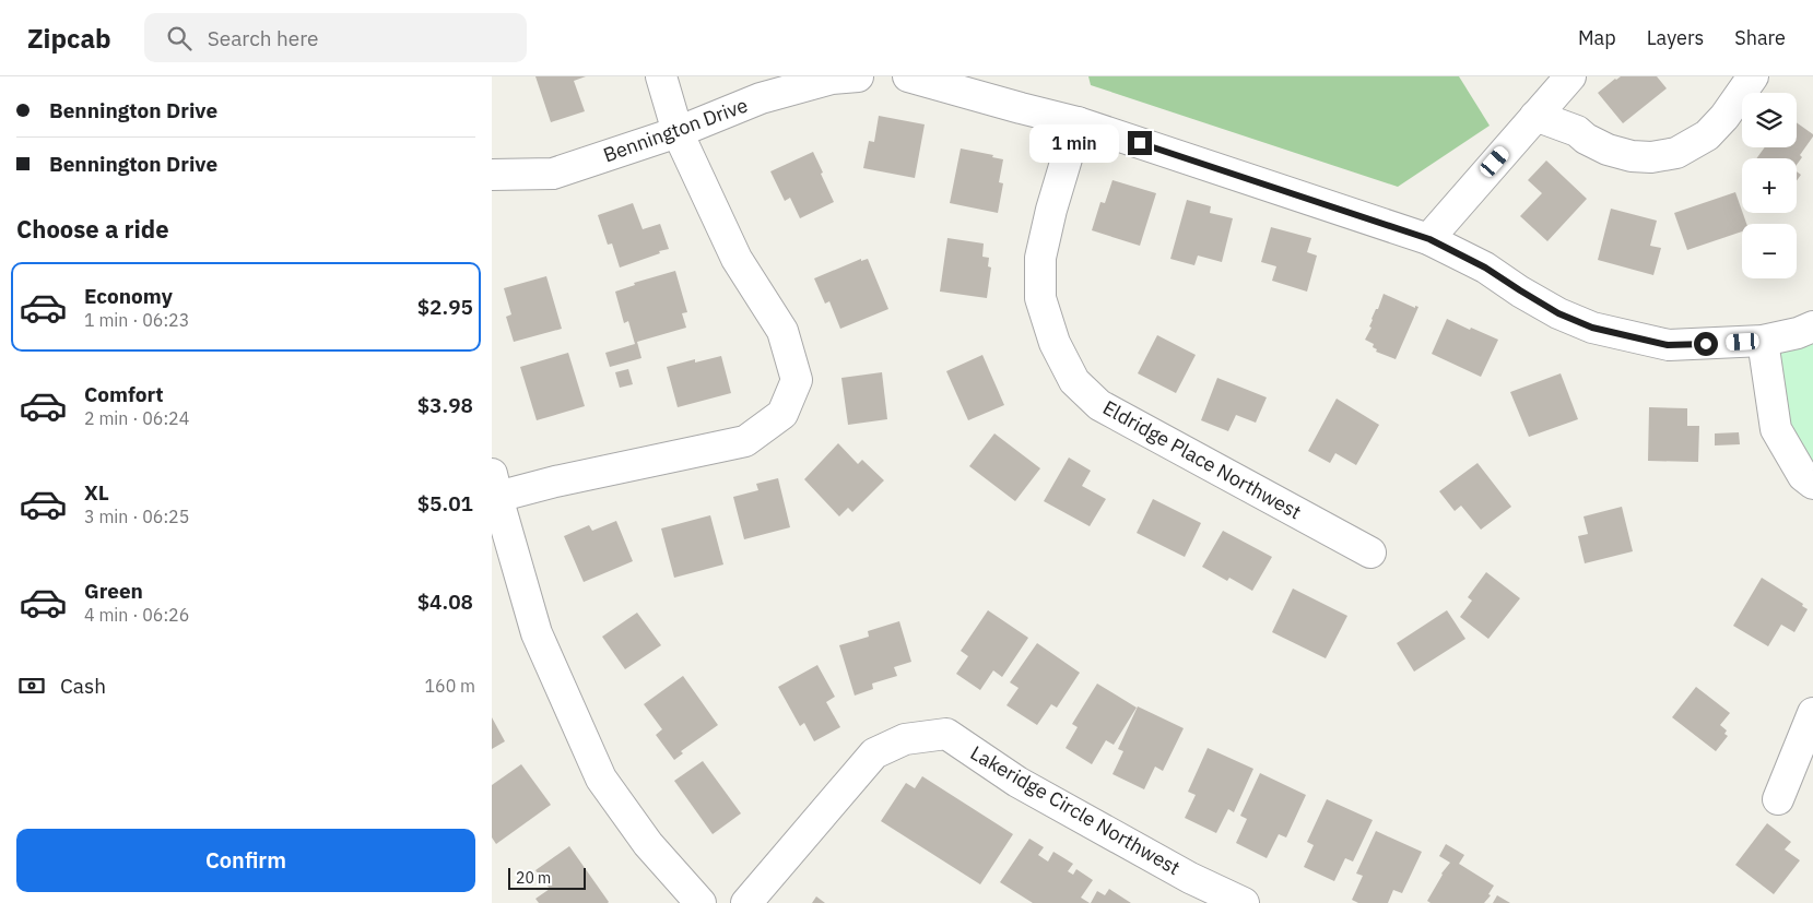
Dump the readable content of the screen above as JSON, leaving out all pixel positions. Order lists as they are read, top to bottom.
{
  "streets": {
    "street": ["Bennington Drive", "Eldridge Place Northwest", "Lakeridge Circle Northwest"]
  },
  "scale_bar": "20 m",
  "page": {
    "header": "Zipcab",
    "search": "Search here",
    "nav": ["Map", "Layers", "Share"],
    "banner": ["Bennington Drive", "Bennington Drive"],
    "map_buttons": ["+", "−"],
    "bubble": "1 min",
    "heading": "Choose a ride",
    "list": [
      {
        "name": "Economy",
        "note": "1 min · 06:23",
        "value": "$2.95"
      },
      {
        "name": "Comfort",
        "note": "2 min · 06:24",
        "value": "$3.98"
      },
      {
        "name": "XL",
        "note": "3 min · 06:25",
        "value": "$5.01"
      },
      {
        "name": "Green",
        "note": "4 min · 06:26",
        "value": "$4.08"
      }
    ],
    "pay": ["Cash", "160 m"],
    "buttons": "Confirm",
    "scale": "20 m"
  }
}
